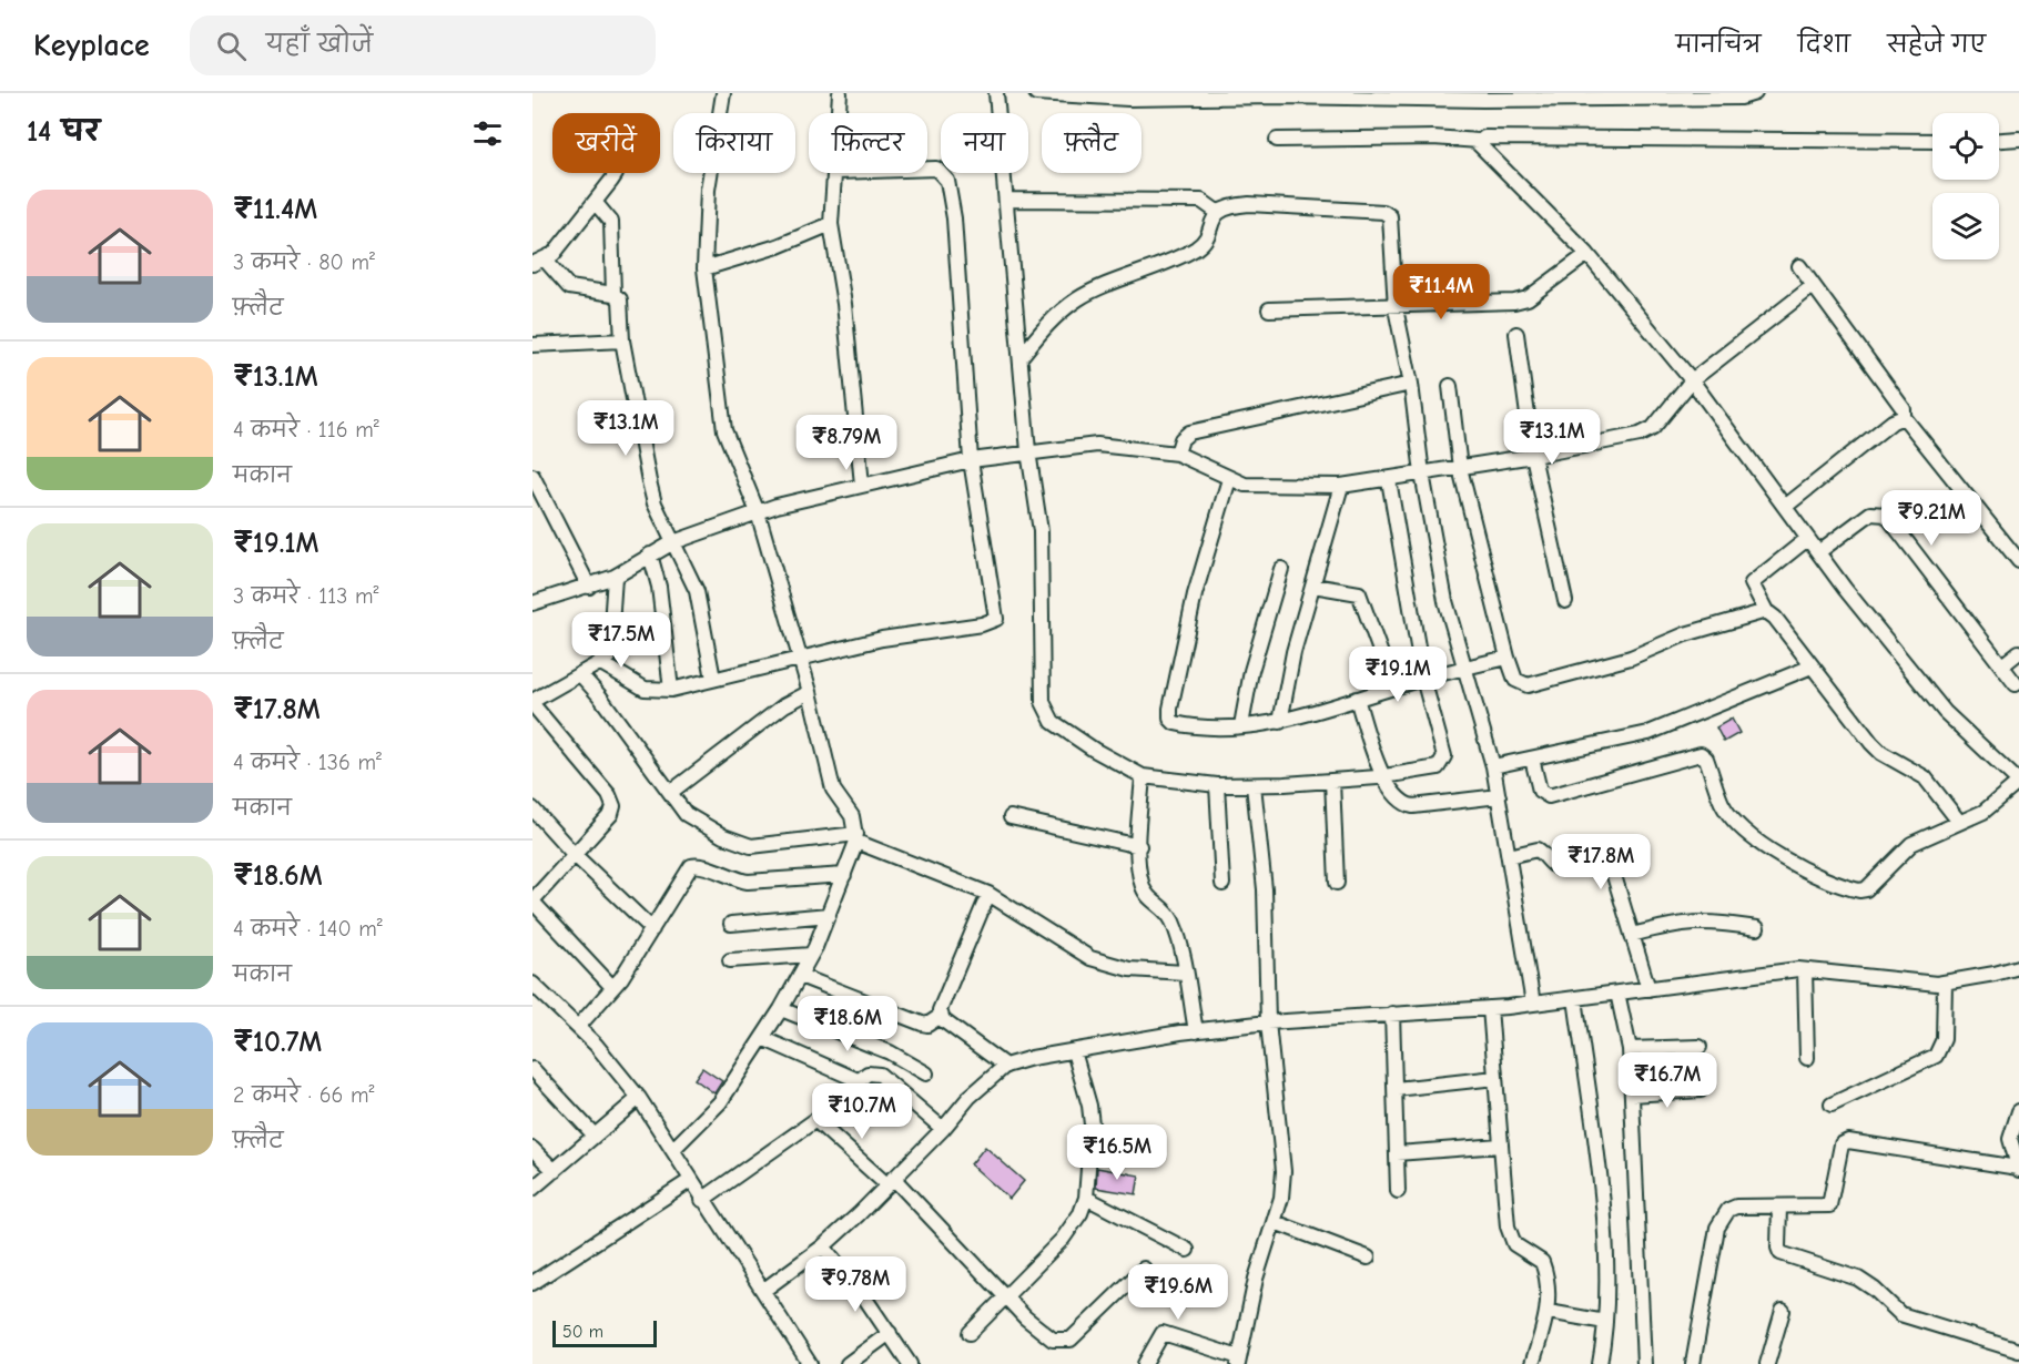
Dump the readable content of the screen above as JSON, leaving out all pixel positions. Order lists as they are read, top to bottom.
{
  "scale_bar": "50 m",
  "page": {
    "header": "Keyplace",
    "search": "यहाँ खोजें",
    "nav": ["मानचित्र", "दिशा", "सहेजे गए"],
    "heading": "14 घर",
    "chip": [
      "खरीदें",
      "किराया",
      "फ़िल्टर",
      "नया",
      "फ़्लैट"
    ],
    "list": [
      {
        "name": "₹11.4M",
        "note": "3 कमरे · 80 m² · फ़्लैट"
      },
      {
        "name": "₹13.1M",
        "note": "4 कमरे · 116 m² · मकान"
      },
      {
        "name": "₹19.1M",
        "note": "3 कमरे · 113 m² · फ़्लैट"
      },
      {
        "name": "₹17.8M",
        "note": "4 कमरे · 136 m² · मकान"
      },
      {
        "name": "₹18.6M",
        "note": "4 कमरे · 140 m² · मकान"
      },
      {
        "name": "₹10.7M",
        "note": "2 कमरे · 66 m² · फ़्लैट"
      }
    ],
    "price": [
      "₹11.4M",
      "₹13.1M",
      "₹13.1M",
      "₹8.79M",
      "₹9.21M",
      "₹17.5M",
      "₹19.1M",
      "₹17.8M",
      "₹18.6M",
      "₹16.7M",
      "₹10.7M",
      "₹16.5M",
      "₹9.78M",
      "₹19.6M"
    ],
    "scale": "50 m"
  }
}
